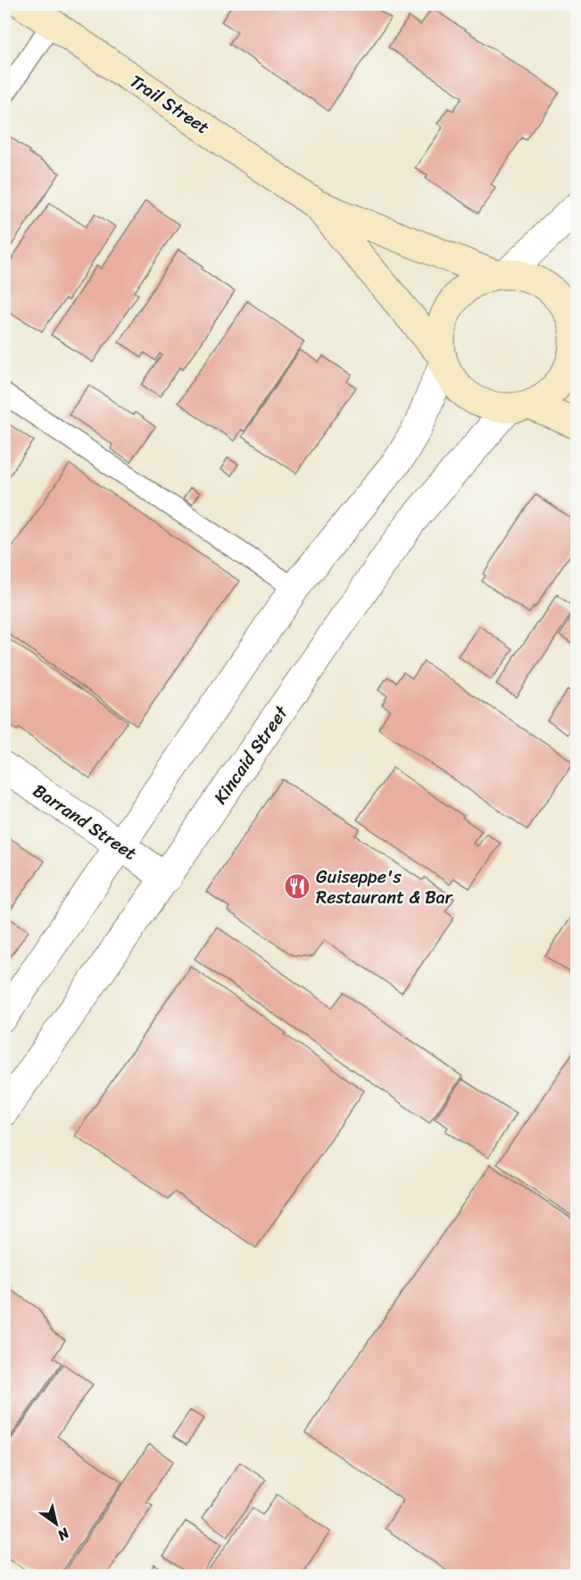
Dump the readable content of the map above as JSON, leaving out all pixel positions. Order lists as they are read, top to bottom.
{
  "streets": {
    "street": ["Trail Street", "Kincaid Street", "Barrand Street"]
  },
  "crossings": [
    ["Trail Street", "Kincaid Street"],
    ["Kincaid Street", "Barrand Street"]
  ],
  "places": {
    "restaurant": ["Guiseppe's Restaurant & Bar"]
  },
  "north": "bottom right"
}
